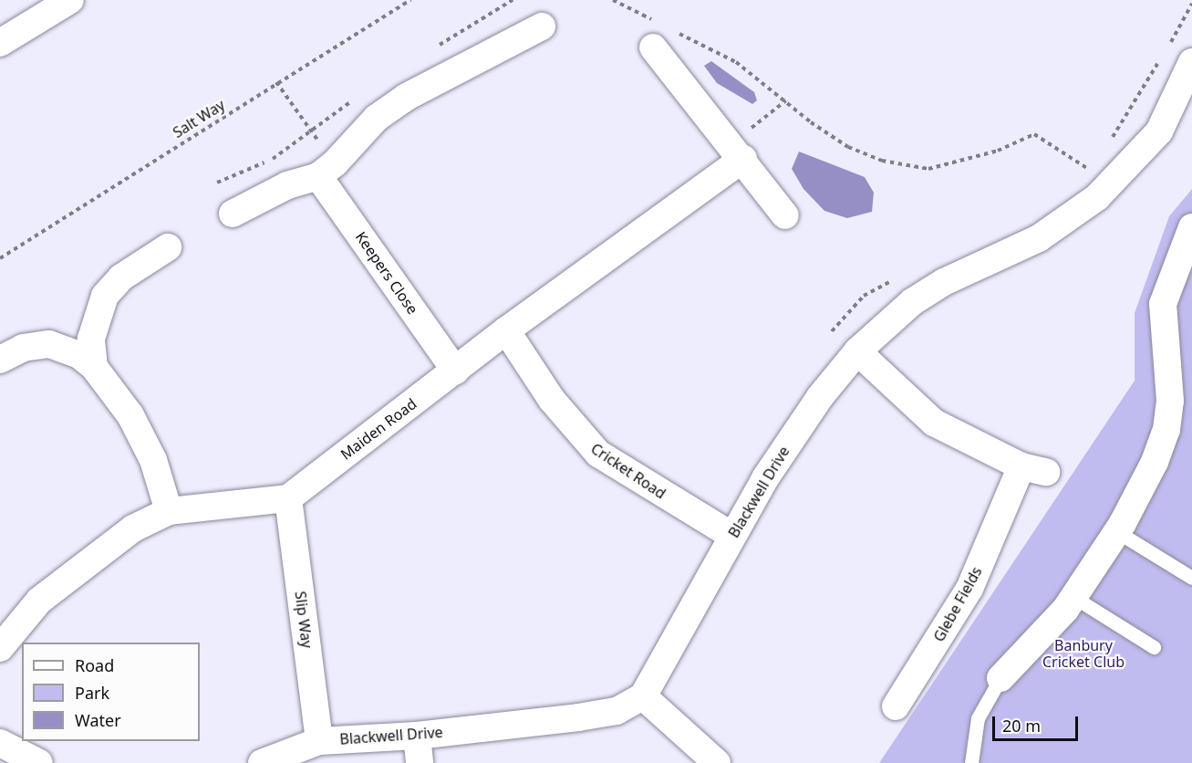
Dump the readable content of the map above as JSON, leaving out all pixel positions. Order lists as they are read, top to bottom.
{
  "streets": {
    "street": [
      "Keepers Close",
      "Maiden Road",
      "Cricket Road",
      "Blackwell Drive",
      "Glebe Fields",
      "Slip Way"
    ],
    "path": ["Salt Way"]
  },
  "crossings": [
    ["Keepers Close", "Maiden Road"],
    ["Maiden Road", "Cricket Road"],
    ["Maiden Road", "Slip Way"],
    ["Cricket Road", "Blackwell Drive"],
    ["Blackwell Drive", "Glebe Fields"],
    ["Blackwell Drive", "Slip Way"]
  ],
  "parks": ["Banbury Cricket Club"],
  "legend": ["Road", "Park", "Water"],
  "scale_bar": "20 m"
}
